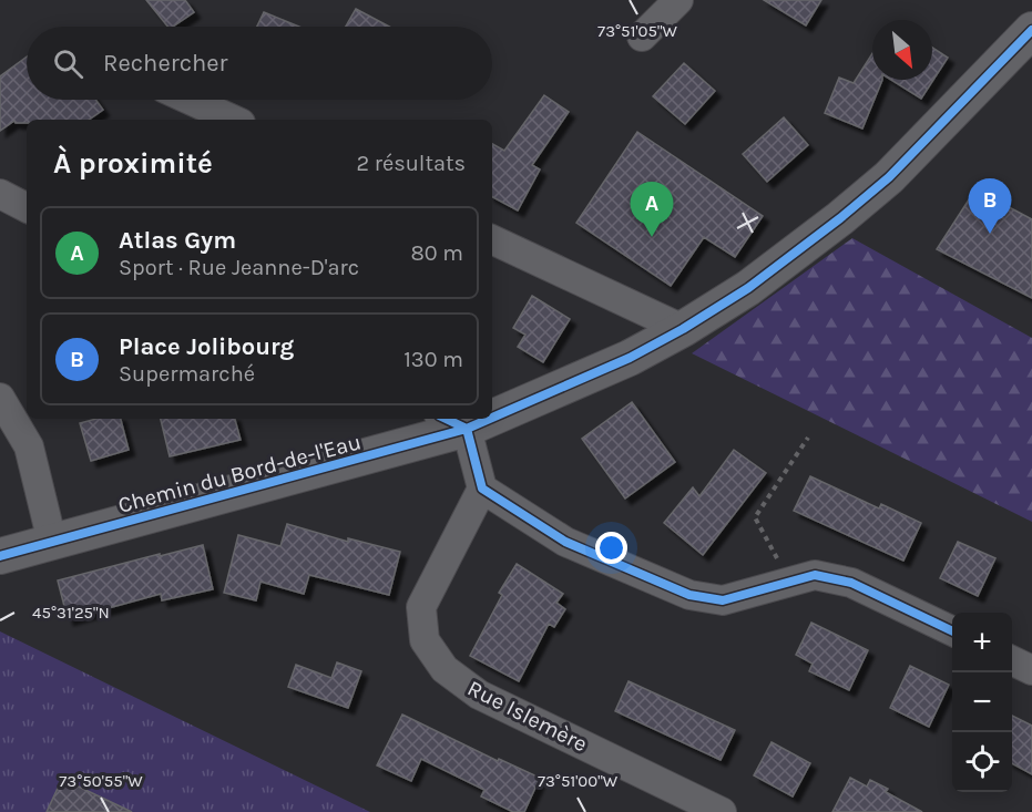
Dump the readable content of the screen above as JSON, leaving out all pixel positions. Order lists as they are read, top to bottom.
{
  "streets": {
    "street": ["Chemin du Bord-de-l'Eau", "Rue Islemère"]
  },
  "north": "bottom right",
  "page": {
    "search": "Rechercher",
    "heading": ["À proximité", "2 résultats"],
    "pins": ["B", "A"],
    "list": [
      {
        "mark": "A",
        "name": "Atlas Gym",
        "note": "Sport · Rue Jeanne-D'arc",
        "value": "80 m"
      },
      {
        "mark": "B",
        "name": "Place Jolibourg",
        "note": "Supermarché",
        "value": "130 m"
      }
    ],
    "map_buttons": ["+", "−"]
  },
  "coordinates": [
    "73°51'05\"W",
    "45°31'25\"N",
    "73°50'55\"W",
    "73°51'00\"W"
  ]
}
